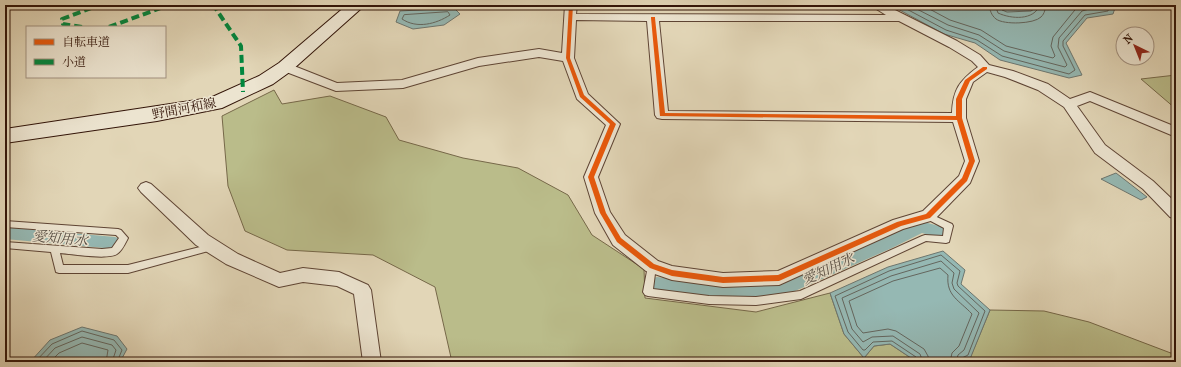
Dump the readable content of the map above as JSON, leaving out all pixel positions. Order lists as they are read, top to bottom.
{
  "streets": {
    "main road": ["野間河和線"]
  },
  "water": ["愛知用水"],
  "legend": ["自転車道", "小道"],
  "north": "top left"
}
